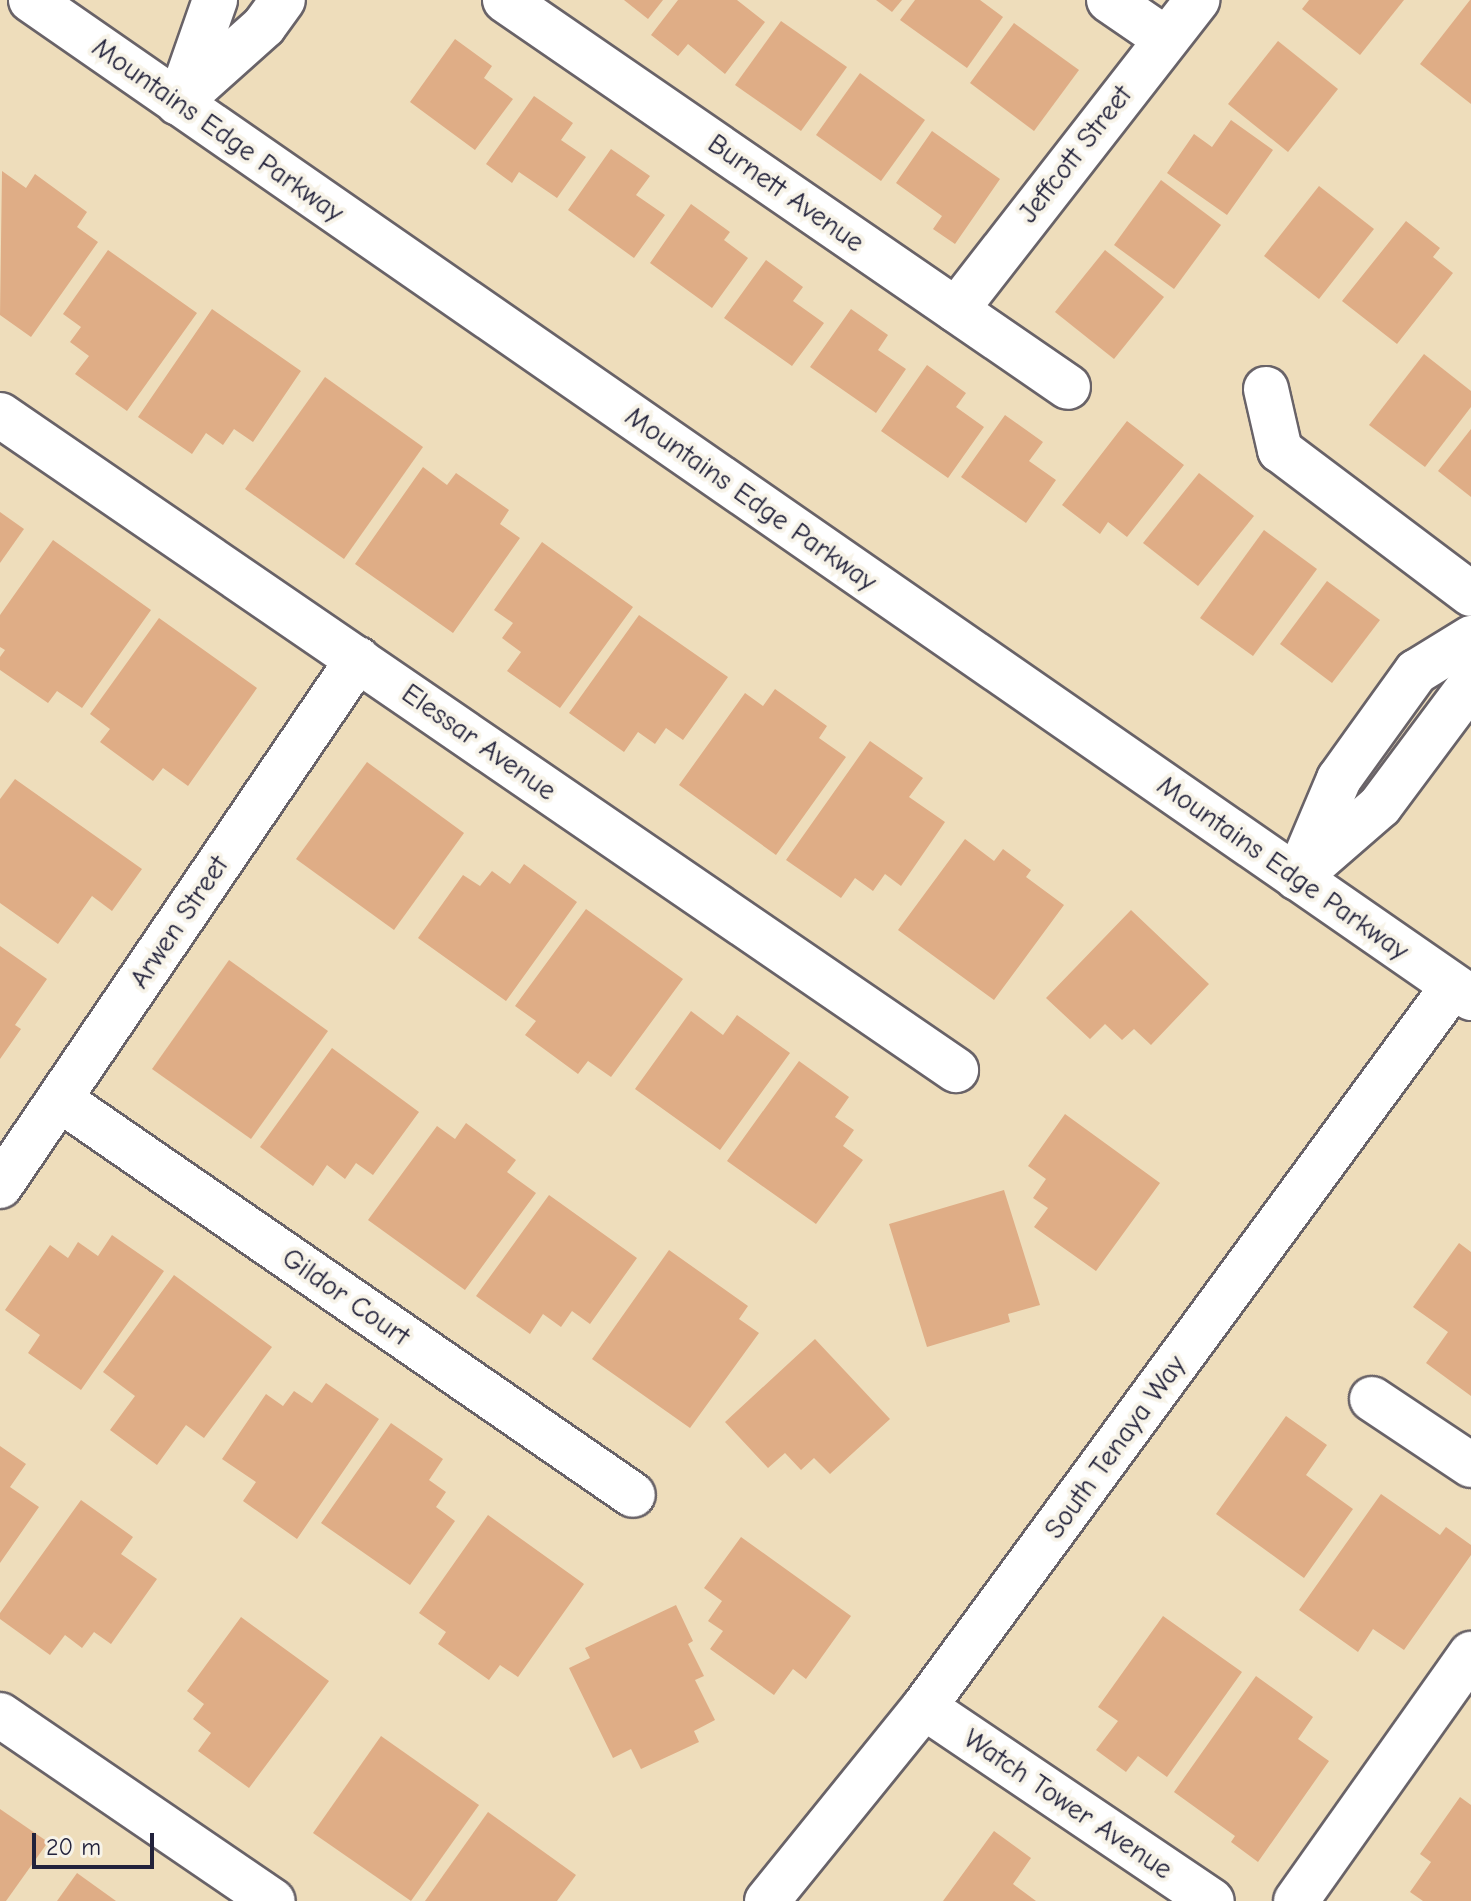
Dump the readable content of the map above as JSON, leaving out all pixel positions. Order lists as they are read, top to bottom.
{
  "streets": {
    "street": [
      "Mountains Edge Parkway",
      "Jeffcott Street",
      "Burnett Avenue",
      "Elessar Avenue",
      "Arwen Street",
      "Gildor Court",
      "South Tenaya Way",
      "Watch Tower Avenue"
    ]
  },
  "crossings": [
    ["Mountains Edge Parkway", "South Tenaya Way"],
    ["Jeffcott Street", "Burnett Avenue"],
    ["Elessar Avenue", "Arwen Street"],
    ["Arwen Street", "Gildor Court"],
    ["South Tenaya Way", "Watch Tower Avenue"]
  ],
  "scale_bar": "20 m"
}
